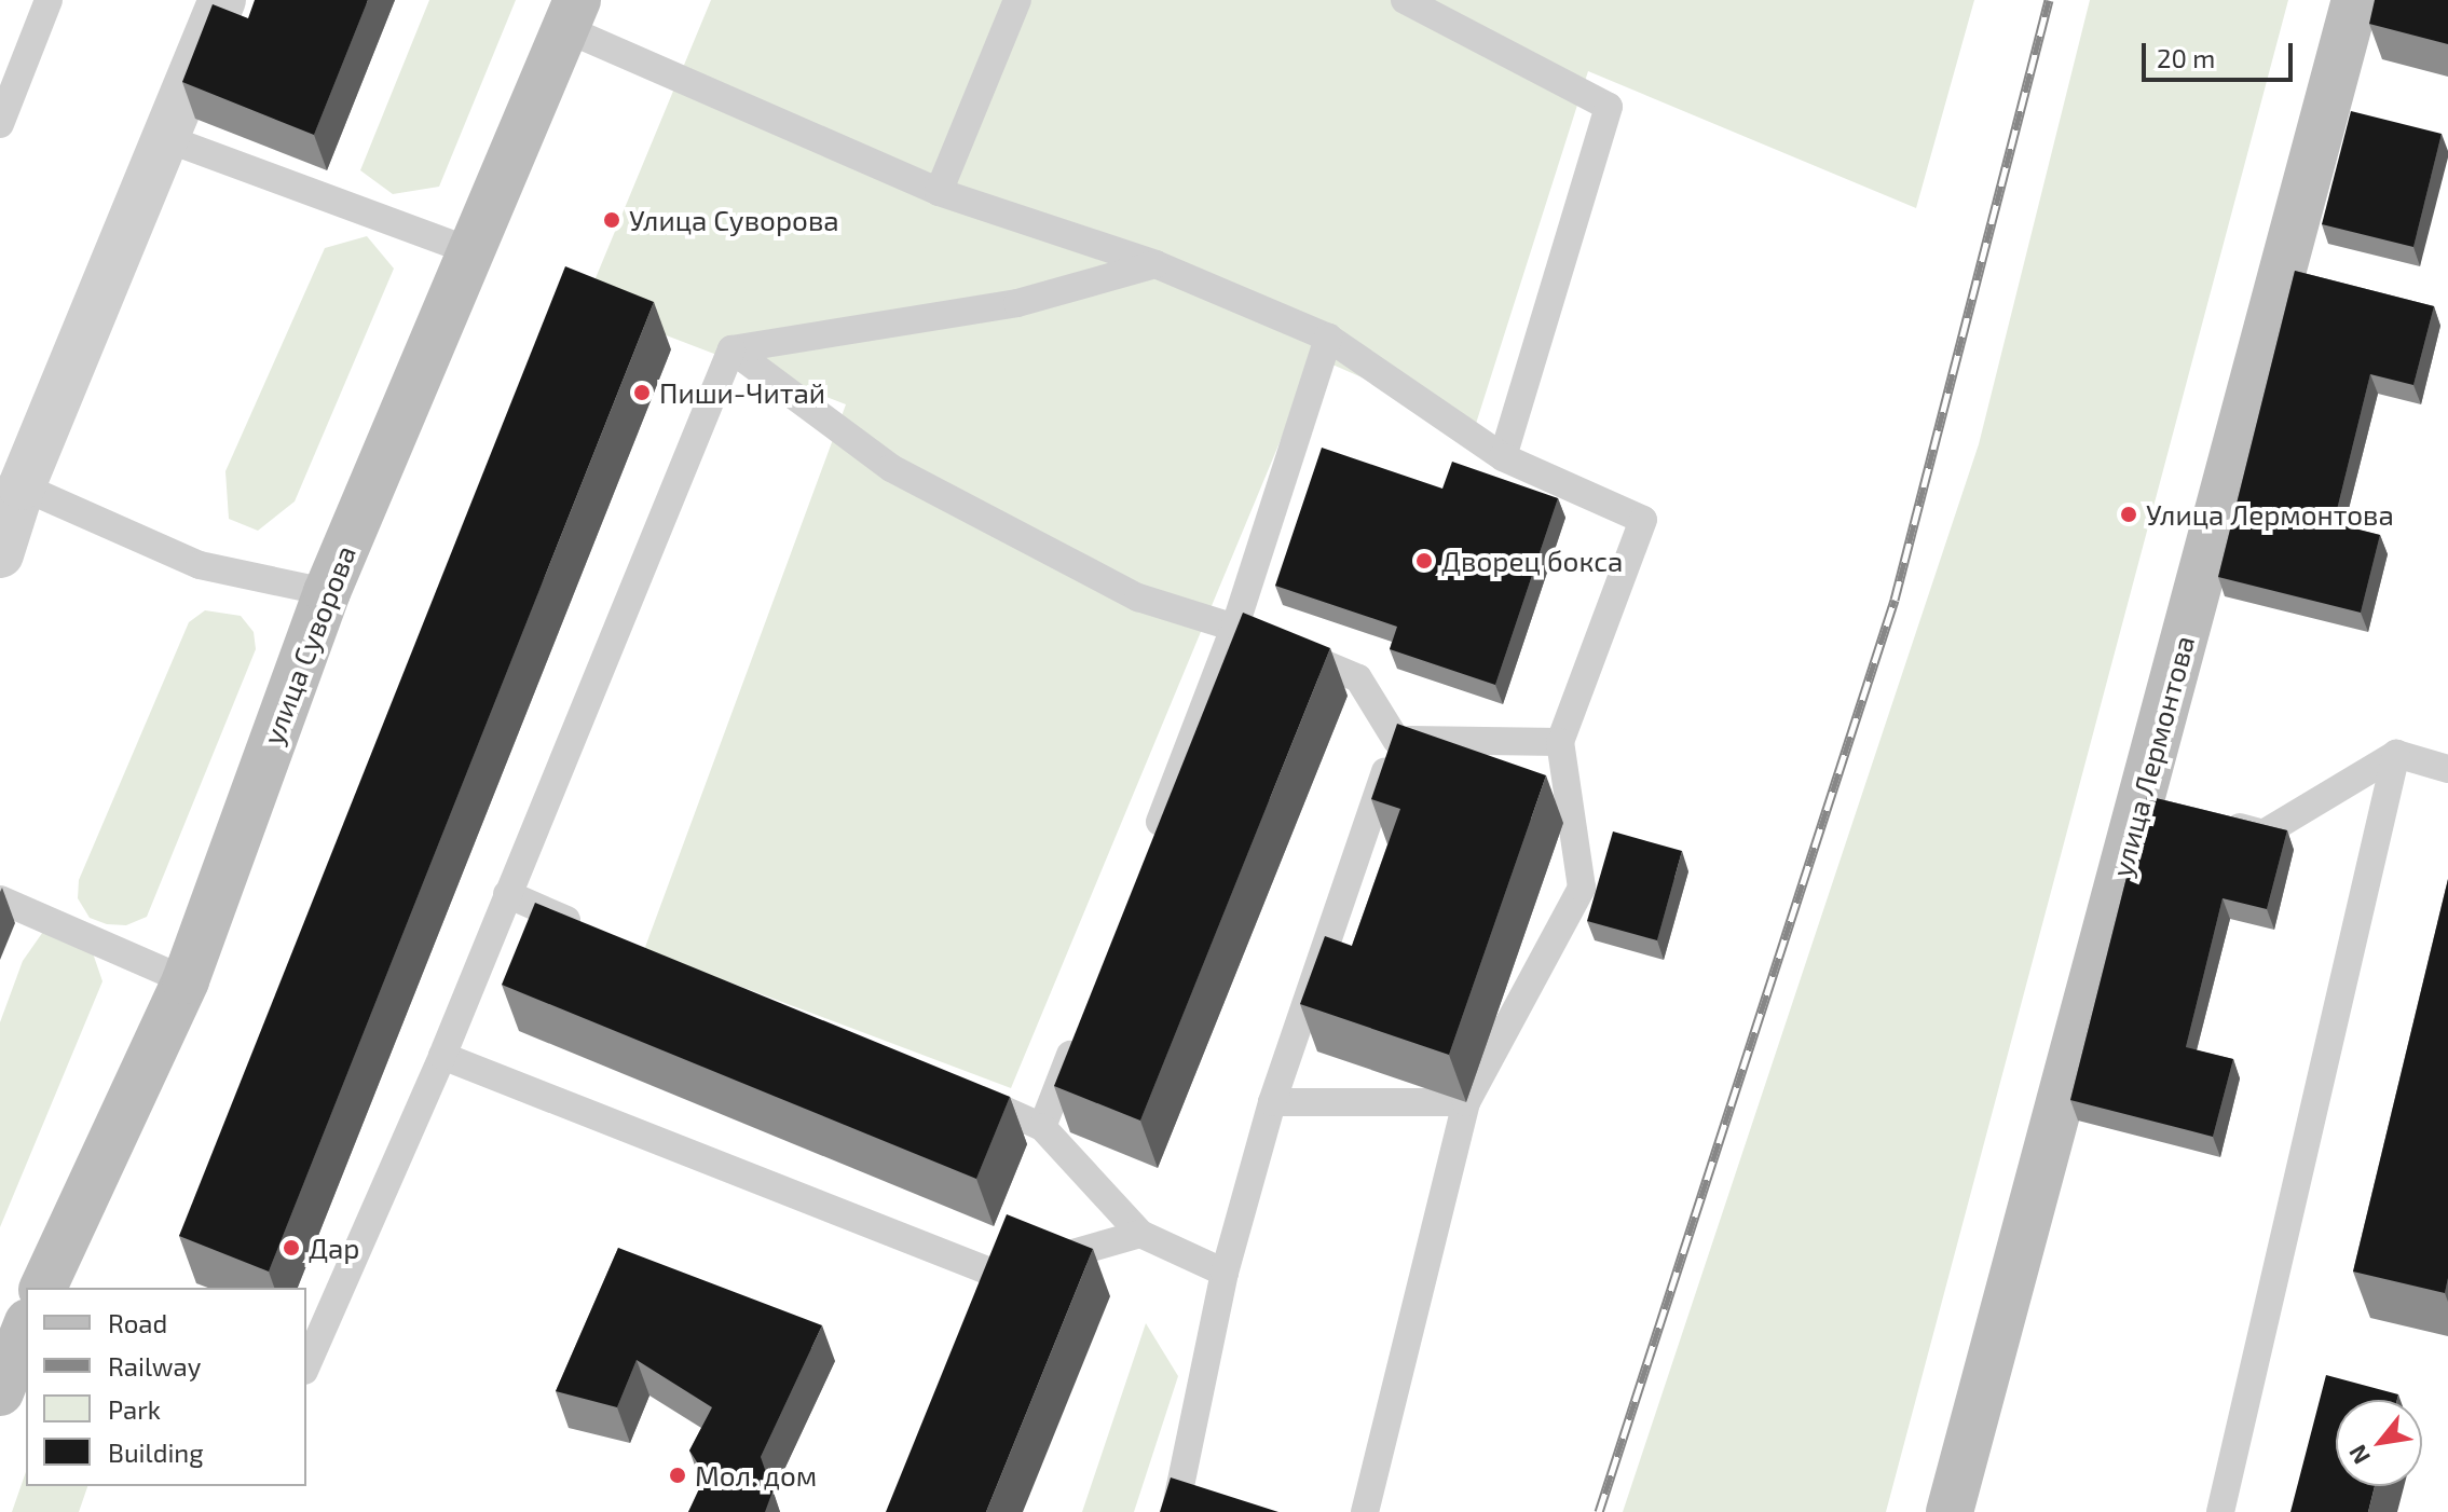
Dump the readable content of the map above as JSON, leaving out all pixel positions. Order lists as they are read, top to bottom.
{
  "streets": {
    "main road": ["улица Суворова", "улица Лермонтова"]
  },
  "places": [
    "Улица Суворова",
    "Пиши-Читай",
    "Улица Лермонтова",
    "Дворец бокса",
    "Дар",
    "Мол. дом"
  ],
  "legend": [
    "Road",
    "Railway",
    "Park",
    "Building"
  ],
  "scale_bar": "20 m",
  "north": "bottom left"
}
